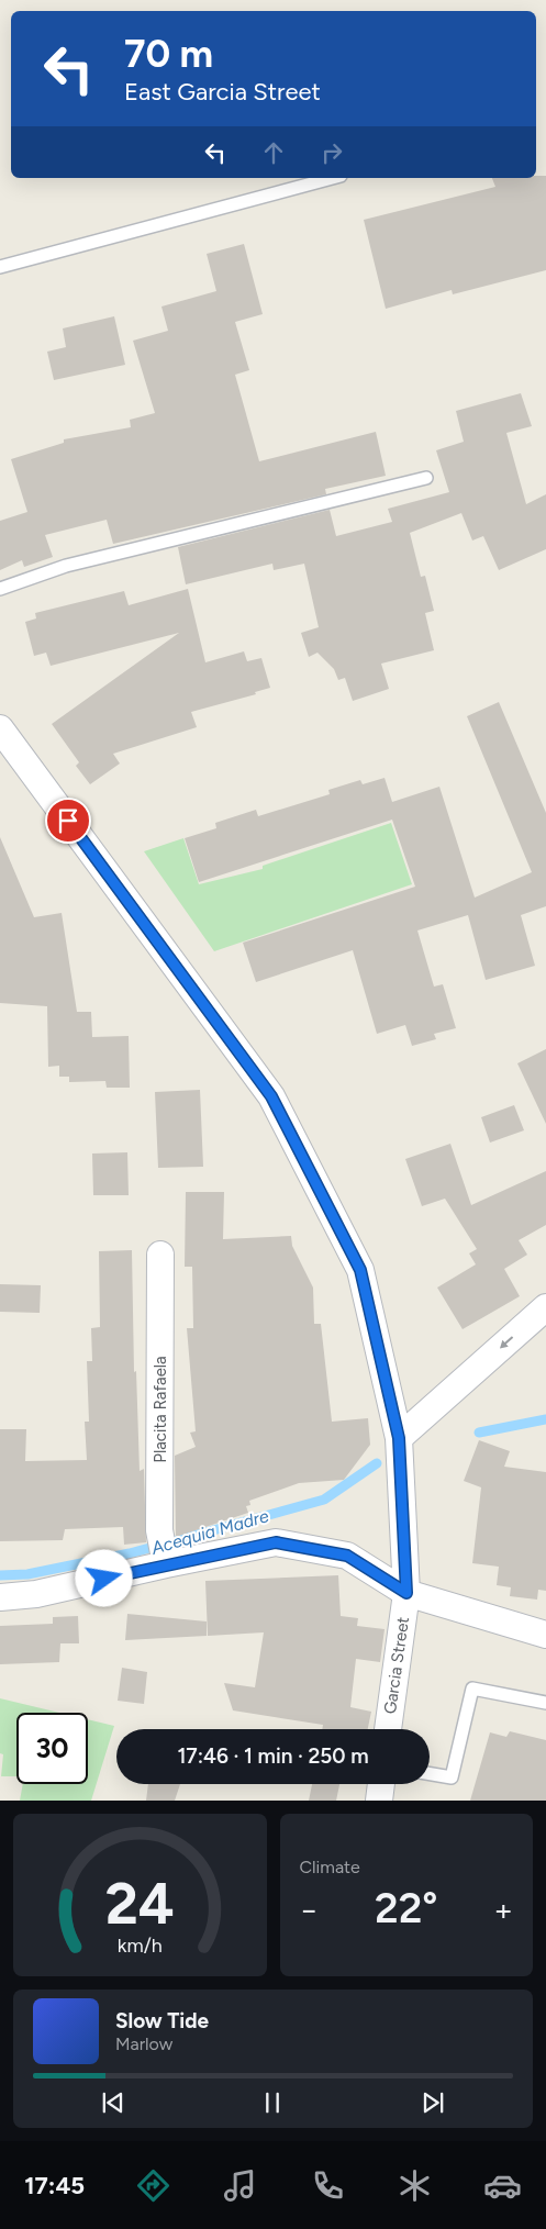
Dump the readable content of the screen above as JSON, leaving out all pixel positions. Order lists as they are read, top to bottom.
{
  "streets": {
    "street": ["Placita Rafaela", "Garcia Street"]
  },
  "water": ["Acequia Madre"],
  "page": {
    "turn": ["70 m", "East Garcia Street"],
    "limit": "30",
    "trip": "17:46 · 1 min · 250 m",
    "tile": "Climate",
    "heat": ["−", "22°", "+"],
    "song": ["Slow Tide", "Marlow"],
    "tabs": "17:45",
    "gauge": ["24", "km/h"]
  }
}
